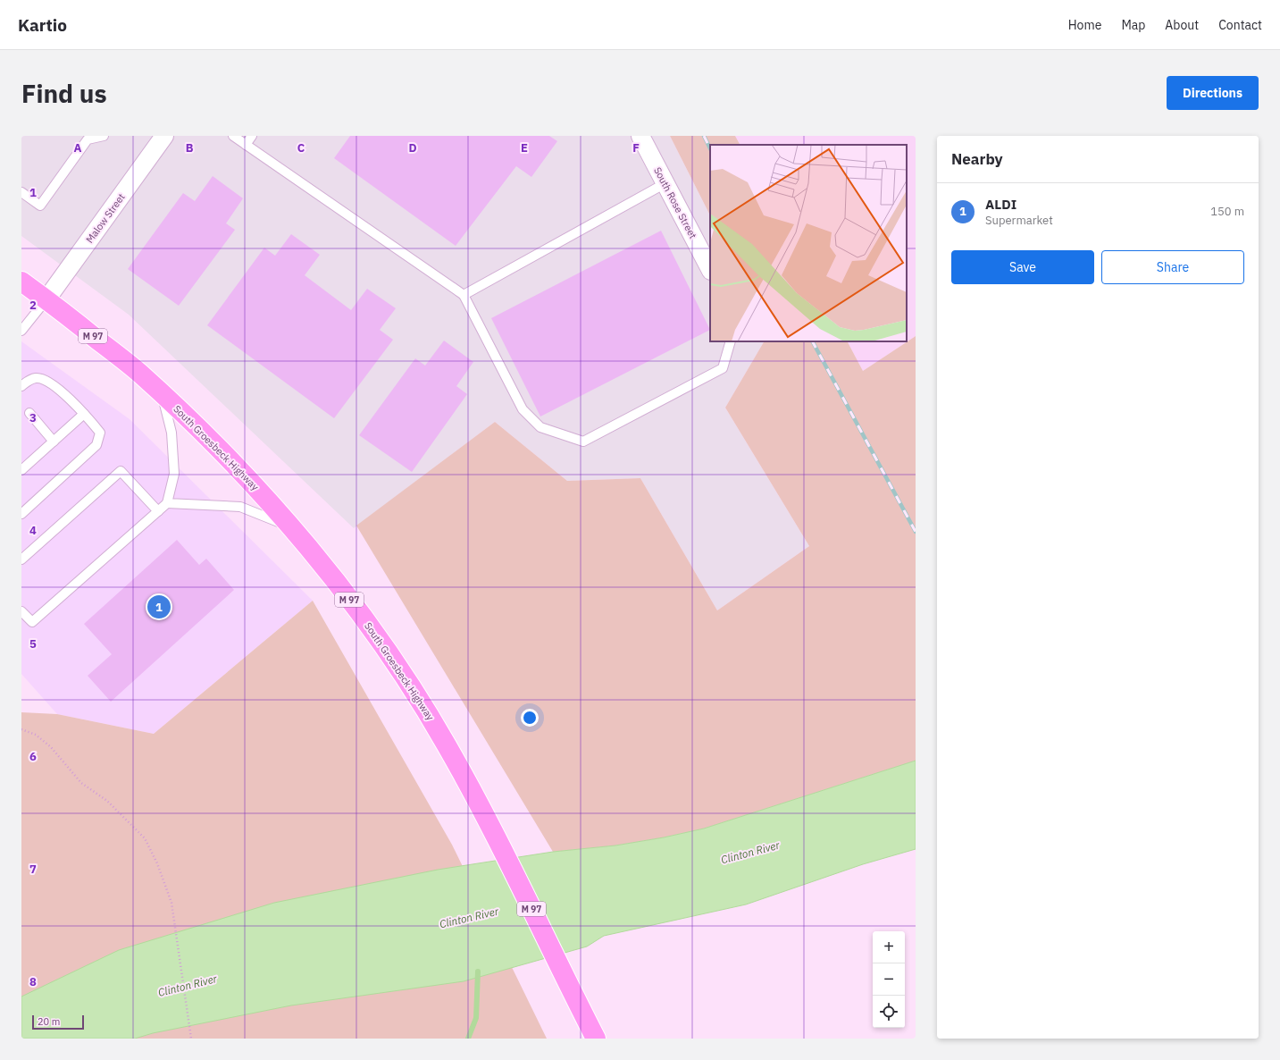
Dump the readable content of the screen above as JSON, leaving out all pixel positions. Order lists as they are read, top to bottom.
{
  "streets": {
    "main road": ["M 97", "South Groesbeck Highway"],
    "street": ["South Rose Street", "Malow Street"]
  },
  "crossings": [
    ["Malow Street", "South Groesbeck Highway"]
  ],
  "water": ["Clinton River"],
  "scale_bar": "20 m",
  "page": {
    "header": "Kartio",
    "nav": [
      "Home",
      "Map",
      "About",
      "Contact"
    ],
    "buttons": [
      "Directions",
      ["Save", "Share"]
    ],
    "title": "Find us",
    "heading": "Nearby",
    "list": [
      {
        "mark": "1",
        "name": "ALDI",
        "note": "Supermarket",
        "value": "150 m"
      }
    ],
    "pins": "1",
    "map_buttons": ["+", "−"],
    "scale": "20 m"
  },
  "grid": {
    "columns": [
      "A",
      "B",
      "C",
      "D",
      "E",
      "F"
    ],
    "rows": [
      "1",
      "2",
      "3",
      "4",
      "5",
      "6",
      "7",
      "8"
    ]
  }
}
